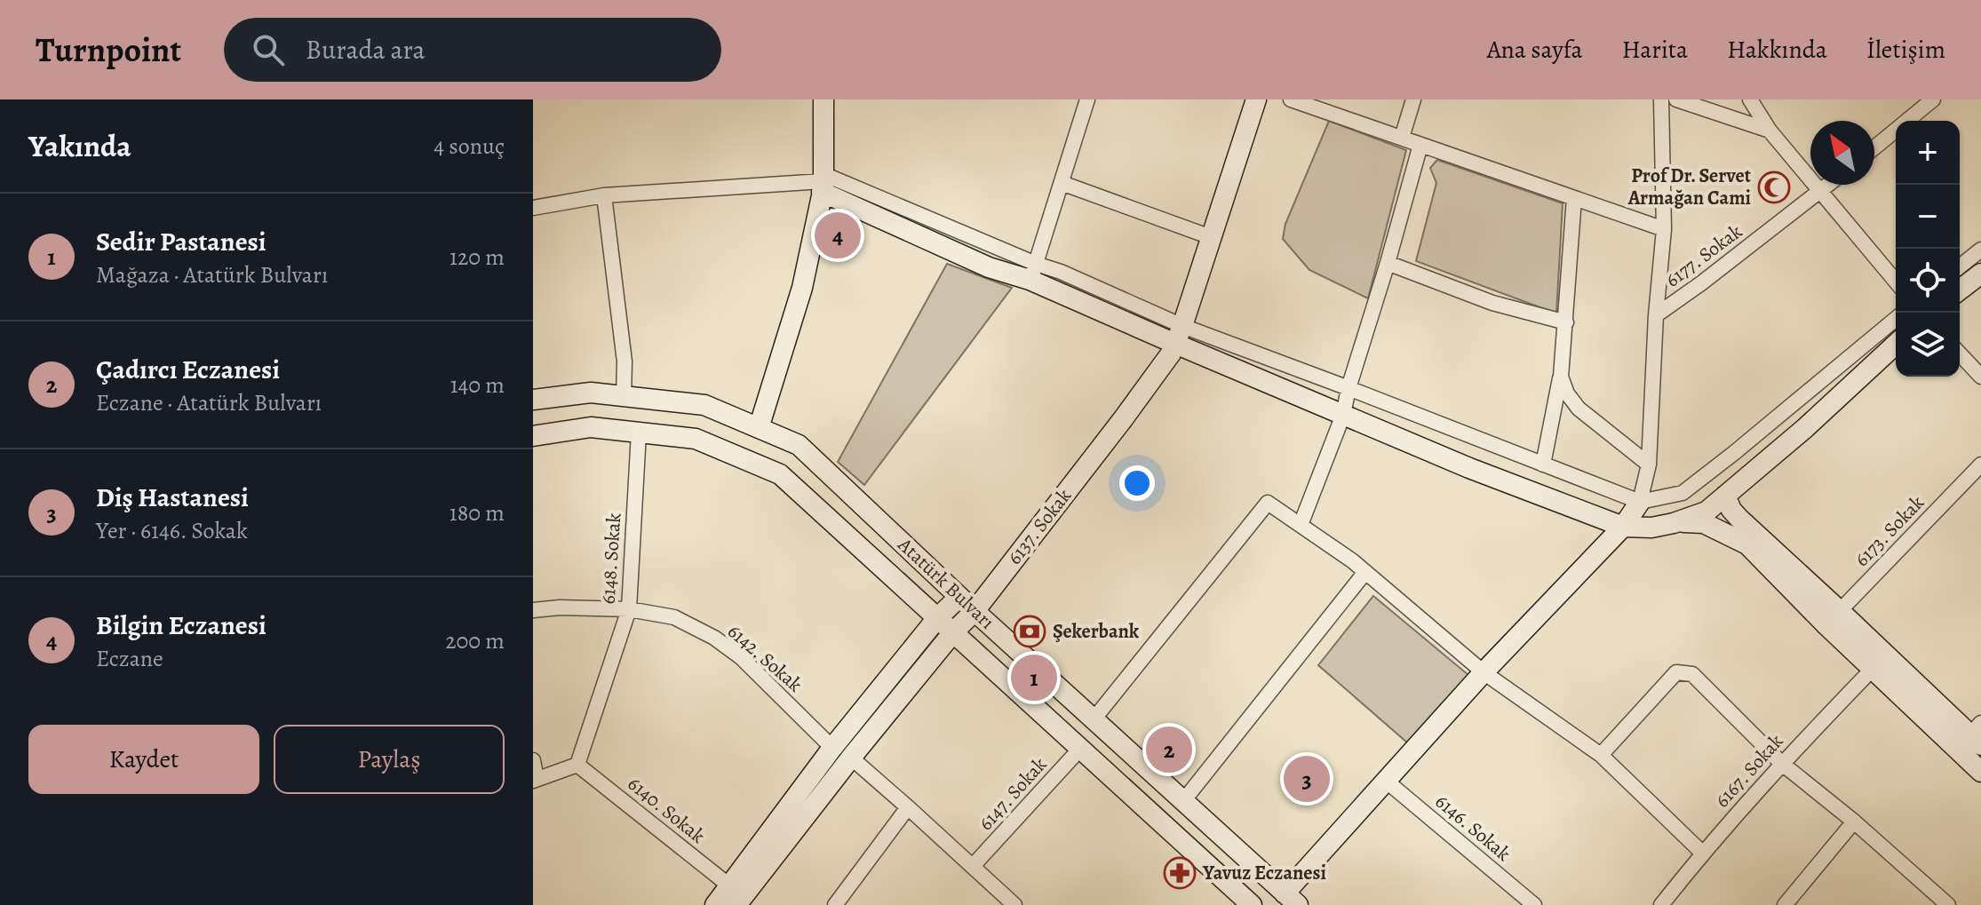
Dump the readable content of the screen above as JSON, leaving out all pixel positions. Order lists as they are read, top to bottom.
{
  "streets": {
    "street": [
      "6177. Sokak",
      "6137. Sokak",
      "6173. Sokak",
      "6148. Sokak",
      "Atatürk Bulvarı",
      "6142. Sokak",
      "6167. Sokak",
      "6147. Sokak",
      "6140. Sokak",
      "6146. Sokak"
    ]
  },
  "crossings": [
    ["6137. Sokak", "Atatürk Bulvarı"],
    ["6137. Sokak", "6142. Sokak"],
    ["6137. Sokak", "6140. Sokak"],
    ["6148. Sokak", "Atatürk Bulvarı"],
    ["6148. Sokak", "6142. Sokak"],
    ["6148. Sokak", "6140. Sokak"],
    ["Atatürk Bulvarı", "6147. Sokak"]
  ],
  "places": {
    "mosque": ["Prof Dr. Servet Armağan Cami"],
    "bank": ["Şekerbank"],
    "pharmacy": ["Yavuz Eczanesi"]
  },
  "north": "top left",
  "page": {
    "header": "Turnpoint",
    "search": "Burada ara",
    "nav": [
      "Ana sayfa",
      "Harita",
      "Hakkında",
      "İletişim"
    ],
    "heading": ["Yakında", "4 sonuç"],
    "map_buttons": ["+", "−"],
    "list": [
      {
        "mark": "1",
        "name": "Sedir Pastanesi",
        "note": "Mağaza · Atatürk Bulvarı",
        "value": "120 m"
      },
      {
        "mark": "2",
        "name": "Çadırcı Eczanesi",
        "note": "Eczane · Atatürk Bulvarı",
        "value": "140 m"
      },
      {
        "mark": "3",
        "name": "Diş Hastanesi",
        "note": "Yer · 6146. Sokak",
        "value": "180 m"
      },
      {
        "mark": "4",
        "name": "Bilgin Eczanesi",
        "note": "Eczane",
        "value": "200 m"
      }
    ],
    "pins": [
      "4",
      "1",
      "2",
      "3"
    ],
    "buttons": ["Kaydet", "Paylaş"]
  }
}
